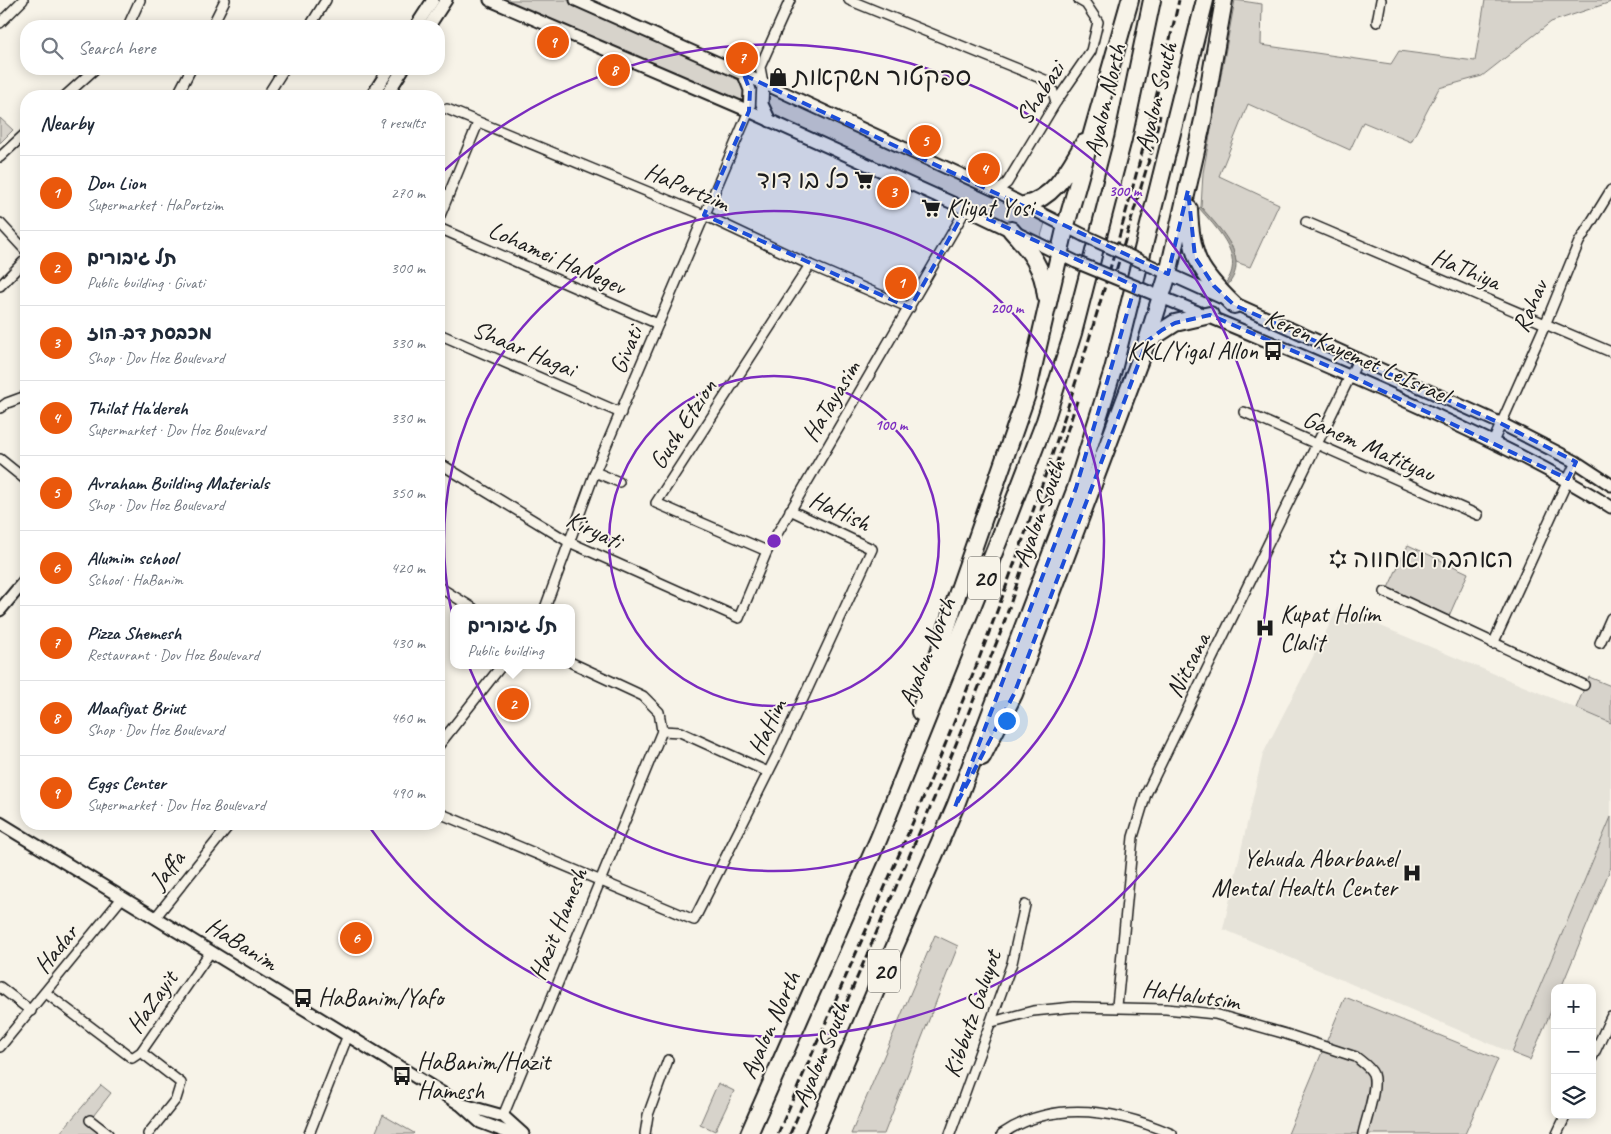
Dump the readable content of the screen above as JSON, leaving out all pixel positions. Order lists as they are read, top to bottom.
{
  "streets": {
    "highway": ["Ayalon South", "Ayalon North", "20"],
    "street": [
      "Shabazi",
      "HaPortzim",
      "Lohamei HaNegev",
      "HaThiya",
      "Rahav",
      "Shaar Hagai",
      "Givati",
      "Keren Kayemet LeIsrael",
      "HaTayasim",
      "Gush Etzion",
      "Ganem Matityau",
      "HaHish",
      "Kiryati",
      "Nitsana",
      "HaHim",
      "Jaffa",
      "Hazit Hamesh",
      "HaBanim",
      "Hadar",
      "HaHalutsim",
      "HaZayit",
      "Kibbutz Galuyot"
    ]
  },
  "crossings": [
    ["Shabazi", "Keren Kayemet LeIsrael"],
    ["HaPortzim", "Givati"],
    ["HaPortzim", "HaTayasim"],
    ["HaPortzim", "Gush Etzion"],
    ["Lohamei HaNegev", "Givati"],
    ["HaThiya", "Rahav"],
    ["Rahav", "Keren Kayemet LeIsrael"],
    ["Shaar Hagai", "Givati"],
    ["Givati", "Keren Kayemet LeIsrael"],
    ["Givati", "Kiryati"],
    ["Keren Kayemet LeIsrael", "HaTayasim"],
    ["Keren Kayemet LeIsrael", "Nitsana"],
    ["HaTayasim", "Gush Etzion"],
    ["HaTayasim", "HaHish"],
    ["HaTayasim", "Kiryati"],
    ["Ganem Matityau", "Nitsana"],
    ["HaHish", "HaHim"],
    ["Nitsana", "HaHalutsim"],
    ["HaHim", "Hazit Hamesh"],
    ["Jaffa", "HaBanim"],
    ["Hazit Hamesh", "HaBanim"],
    ["HaBanim", "Hadar"],
    ["HaBanim", "HaZayit"],
    ["Hadar", "HaZayit"],
    ["HaHalutsim", "Kibbutz Galuyot"]
  ],
  "places": {
    "shop": ["ספקטור משקאות"],
    "supermarket": ["כל בו דוד", "Kliyat Yosi"],
    "bus stop": ["KKL/Yigal Allon", "HaBanim/Yafo", "HaBanim/Hazit Hamesh"],
    "synagogue": ["האהבה ואחווה"],
    "hospital": ["Kupat Holim Clalit", "Yehuda Abarbanel Mental Health Center"]
  },
  "page": {
    "search": "Search here",
    "pins": [
      "9",
      "7",
      "8",
      "5",
      "4",
      "3",
      "1",
      "2",
      "6"
    ],
    "heading": ["Nearby", "9 results"],
    "list": [
      {
        "mark": "1",
        "name": "Don Lion",
        "note": "Supermarket · HaPortzim",
        "value": "270 m"
      },
      {
        "mark": "2",
        "name": "תל גיבורים",
        "note": "Public building · Givati",
        "value": "300 m"
      },
      {
        "mark": "3",
        "name": "מכבסת דב-הוז",
        "note": "Shop · Dov Hoz Boulevard",
        "value": "330 m"
      },
      {
        "mark": "4",
        "name": "Thilat Ha'dereh",
        "note": "Supermarket · Dov Hoz Boulevard",
        "value": "330 m"
      },
      {
        "mark": "5",
        "name": "Avraham Building Materials",
        "note": "Shop · Dov Hoz Boulevard",
        "value": "350 m"
      },
      {
        "mark": "6",
        "name": "Alumim school",
        "note": "School · HaBanim",
        "value": "420 m"
      },
      {
        "mark": "7",
        "name": "Pizza Shemesh",
        "note": "Restaurant · Dov Hoz Boulevard",
        "value": "430 m"
      },
      {
        "mark": "8",
        "name": "Maafiyat Briut",
        "note": "Shop · Dov Hoz Boulevard",
        "value": "460 m"
      },
      {
        "mark": "9",
        "name": "Eggs Center",
        "note": "Supermarket · Dov Hoz Boulevard",
        "value": "490 m"
      }
    ],
    "popup": ["תל גיבורים", "Public building"],
    "map_buttons": ["+", "−"]
  },
  "rings": ["300 m", "200 m", "100 m"]
}
